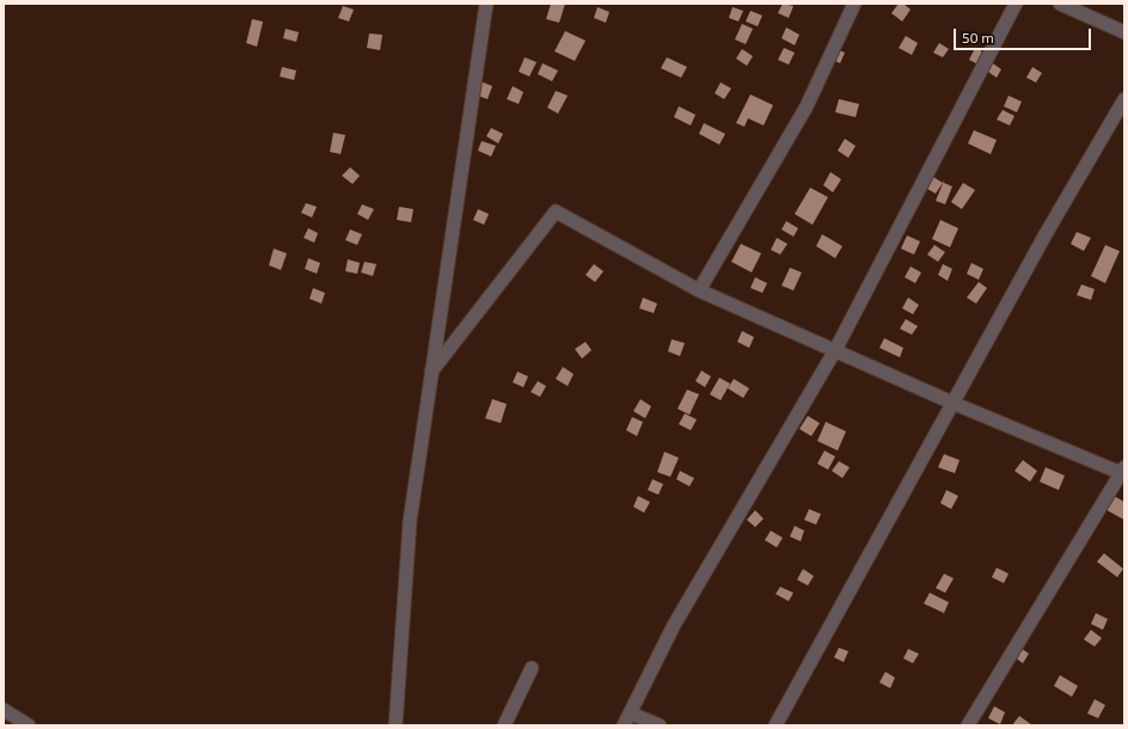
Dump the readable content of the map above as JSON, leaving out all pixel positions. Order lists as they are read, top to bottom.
{
  "scale_bar": "50 m"
}
